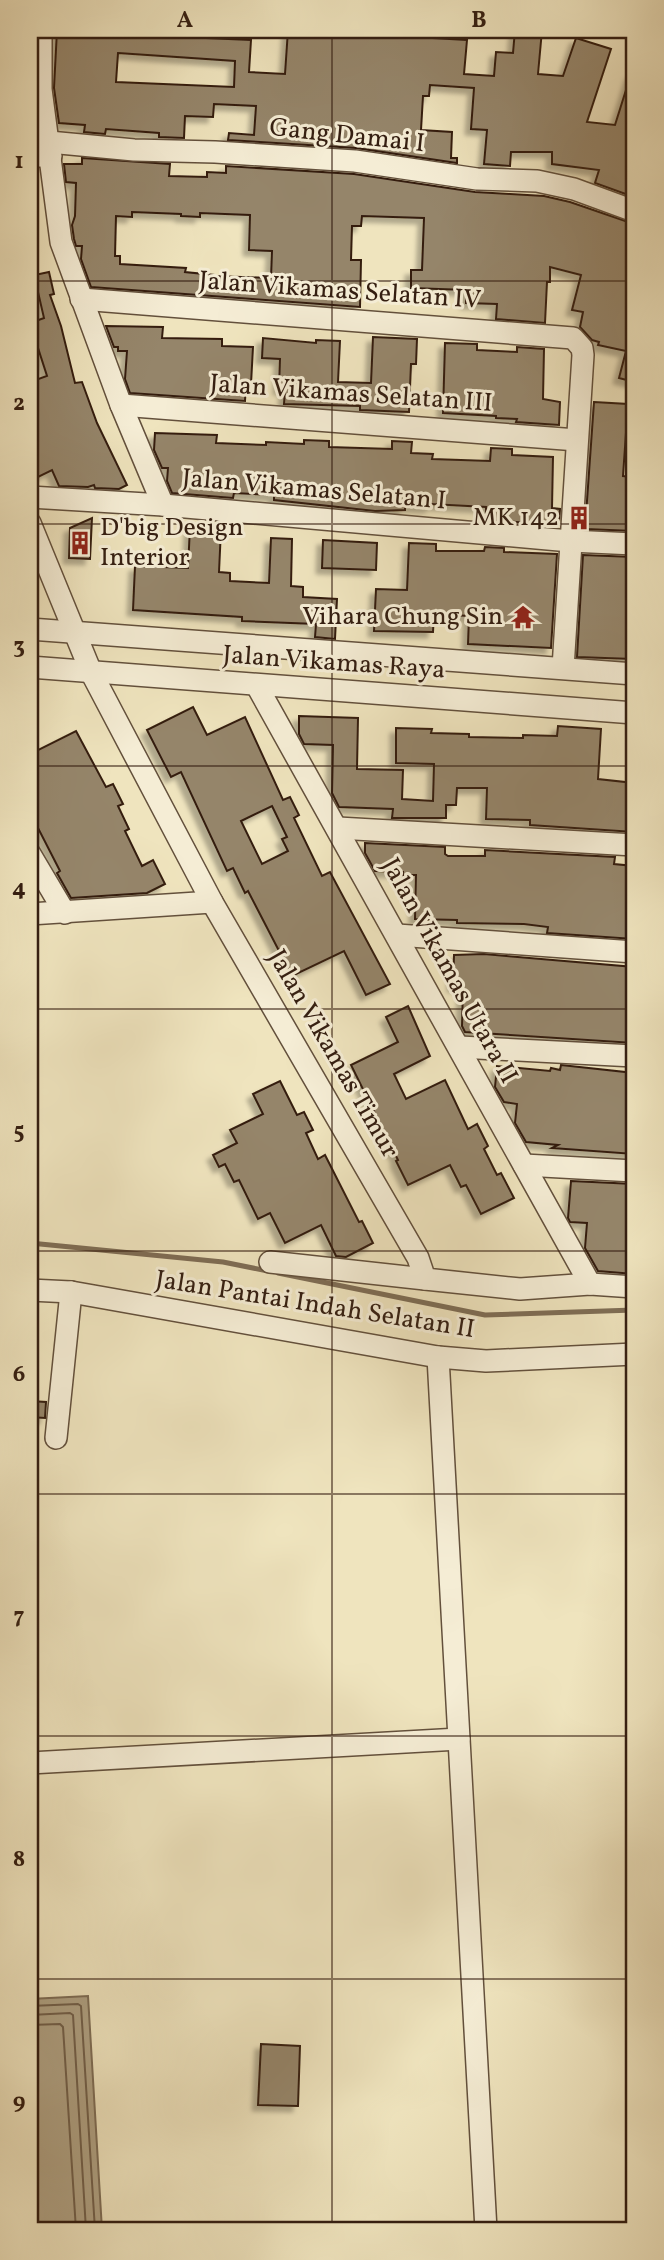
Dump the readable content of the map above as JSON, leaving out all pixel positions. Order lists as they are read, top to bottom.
{
  "streets": {
    "street": [
      "Gang Damai I",
      "Jalan Vikamas Selatan IV",
      "Jalan Vikamas Selatan III",
      "Jalan Vikamas Selatan I",
      "Jalan Vikamas Raya",
      "Jalan Vikamas Utara II",
      "Jalan Vikamas Timur",
      "Jalan Pantai Indah Selatan II"
    ]
  },
  "crossings": [
    ["Jalan Vikamas Selatan IV", "Jalan Vikamas Selatan III"],
    ["Jalan Vikamas Raya", "Jalan Vikamas Utara II"],
    ["Jalan Vikamas Raya", "Jalan Vikamas Timur"]
  ],
  "places": {
    "building": ["MK 142", "D'big Design Interior"],
    "temple": ["Vihara Chung Sin"]
  },
  "grid": {
    "columns": ["A", "B"],
    "rows": [
      "1",
      "2",
      "3",
      "4",
      "5",
      "6",
      "7",
      "8",
      "9"
    ]
  }
}
